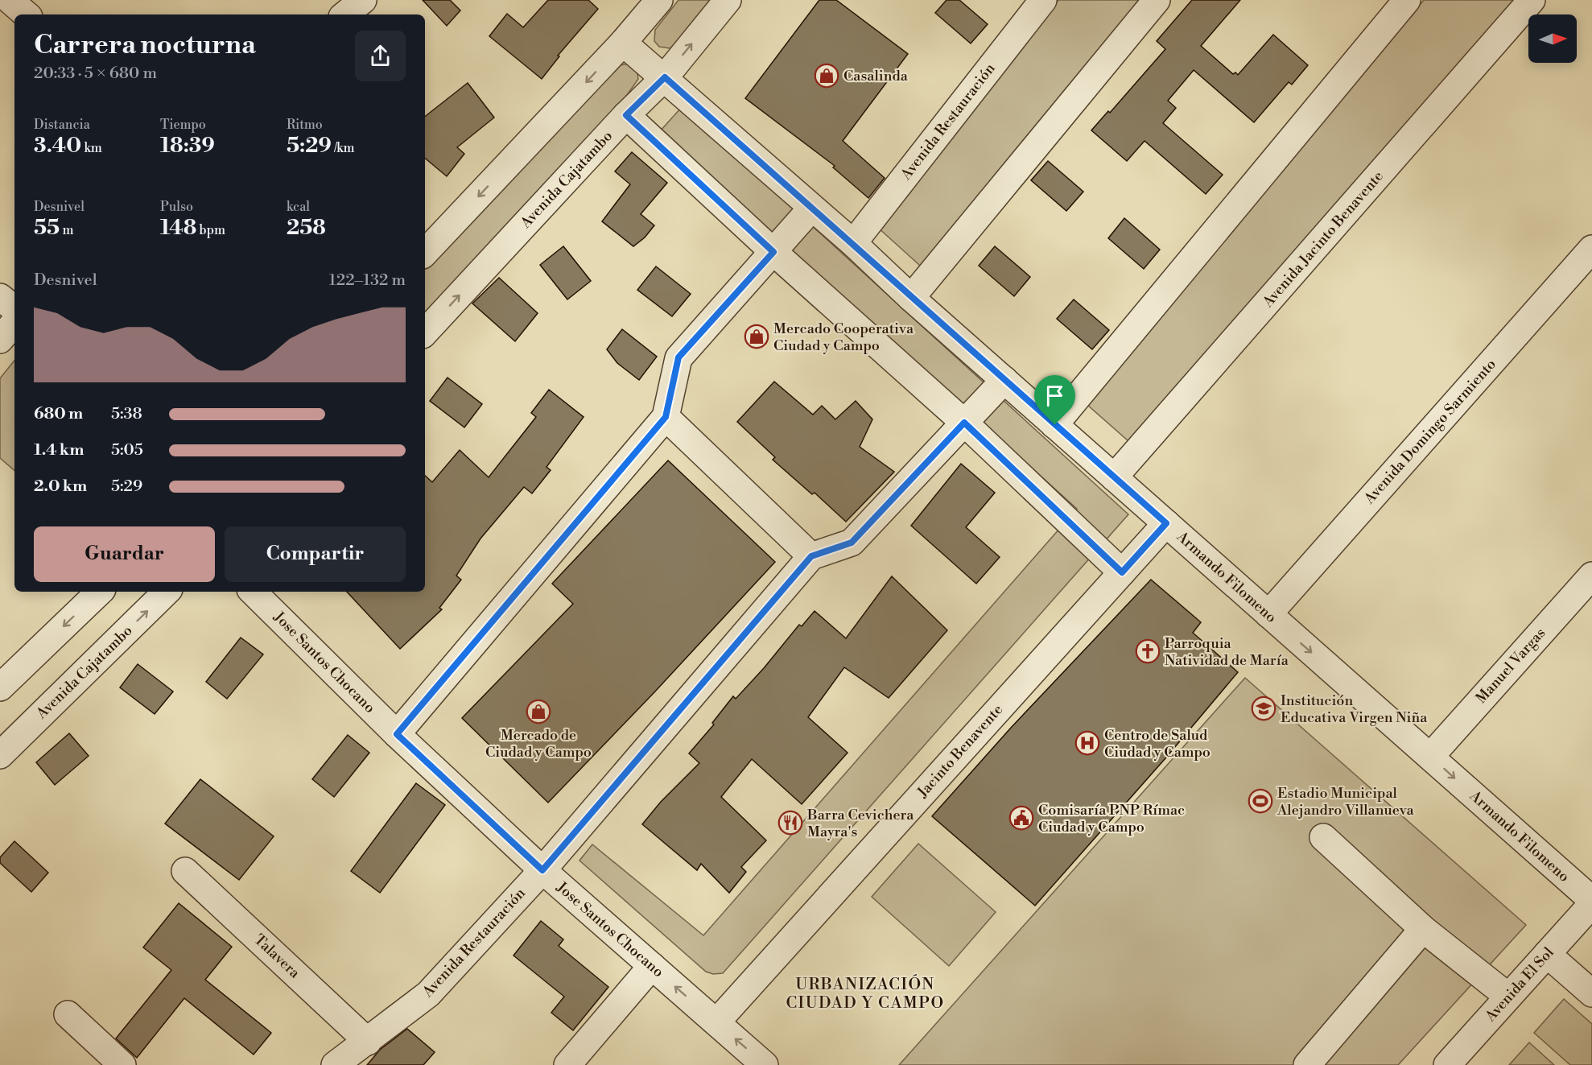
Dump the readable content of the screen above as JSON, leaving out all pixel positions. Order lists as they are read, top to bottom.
{
  "streets": {
    "street": [
      "Avenida Restauración",
      "Avenida Cajatambo",
      "Avenida Jacinto Benavente",
      "Avenida Domingo Sarmiento",
      "Armando Filomeno",
      "Jose Santos Chocano",
      "Manuel Vargas",
      "Jacinto Benavente",
      "Talavera",
      "Avenida El Sol"
    ]
  },
  "crossings": [
    ["Avenida Restauración", "Armando Filomeno"],
    ["Avenida Restauración", "Jose Santos Chocano"],
    ["Avenida Restauración", "Talavera"],
    ["Avenida Cajatambo", "Armando Filomeno"],
    ["Avenida Jacinto Benavente", "Armando Filomeno"],
    ["Avenida Domingo Sarmiento", "Armando Filomeno"],
    ["Armando Filomeno", "Manuel Vargas"],
    ["Armando Filomeno", "Jacinto Benavente"],
    ["Jose Santos Chocano", "Jacinto Benavente"]
  ],
  "districts": ["URBANIZACIÓN CIUDAD Y CAMPO"],
  "places": {
    "shop": ["Casalinda", "Mercado Cooperativa Ciudad y Campo", "Mercado de Ciudad y Campo"],
    "church": ["Parroquia Natividad de María"],
    "school or university": ["Institución Educativa Virgen Niña"],
    "hospital": ["Centro de Salud Ciudad y Campo"],
    "sports": ["Estadio Municipal Alejandro Villanueva"],
    "public building": ["Comisaría PNP Rímac Ciudad y Campo"],
    "restaurant": ["Barra Cevichera Mayra's"]
  },
  "north": "right",
  "page": {
    "heading": ["Carrera nocturna", "20:33 · 5 × 680 m"],
    "stats": [
      ["Distancia", "3.40 km"],
      ["Tiempo", "18:39"],
      ["Ritmo", "5:29 /km"],
      ["Desnivel", "55 m"],
      ["Pulso", "148 bpm"],
      ["kcal", "258"]
    ],
    "chart": ["Desnivel", "122–132 m"],
    "list": [
      {
        "name": "680 m",
        "note": "5:38"
      },
      {
        "name": "1.4 km",
        "note": "5:05"
      },
      {
        "name": "2.0 km",
        "note": "5:29"
      }
    ],
    "buttons": ["Guardar", "Compartir"]
  }
}
